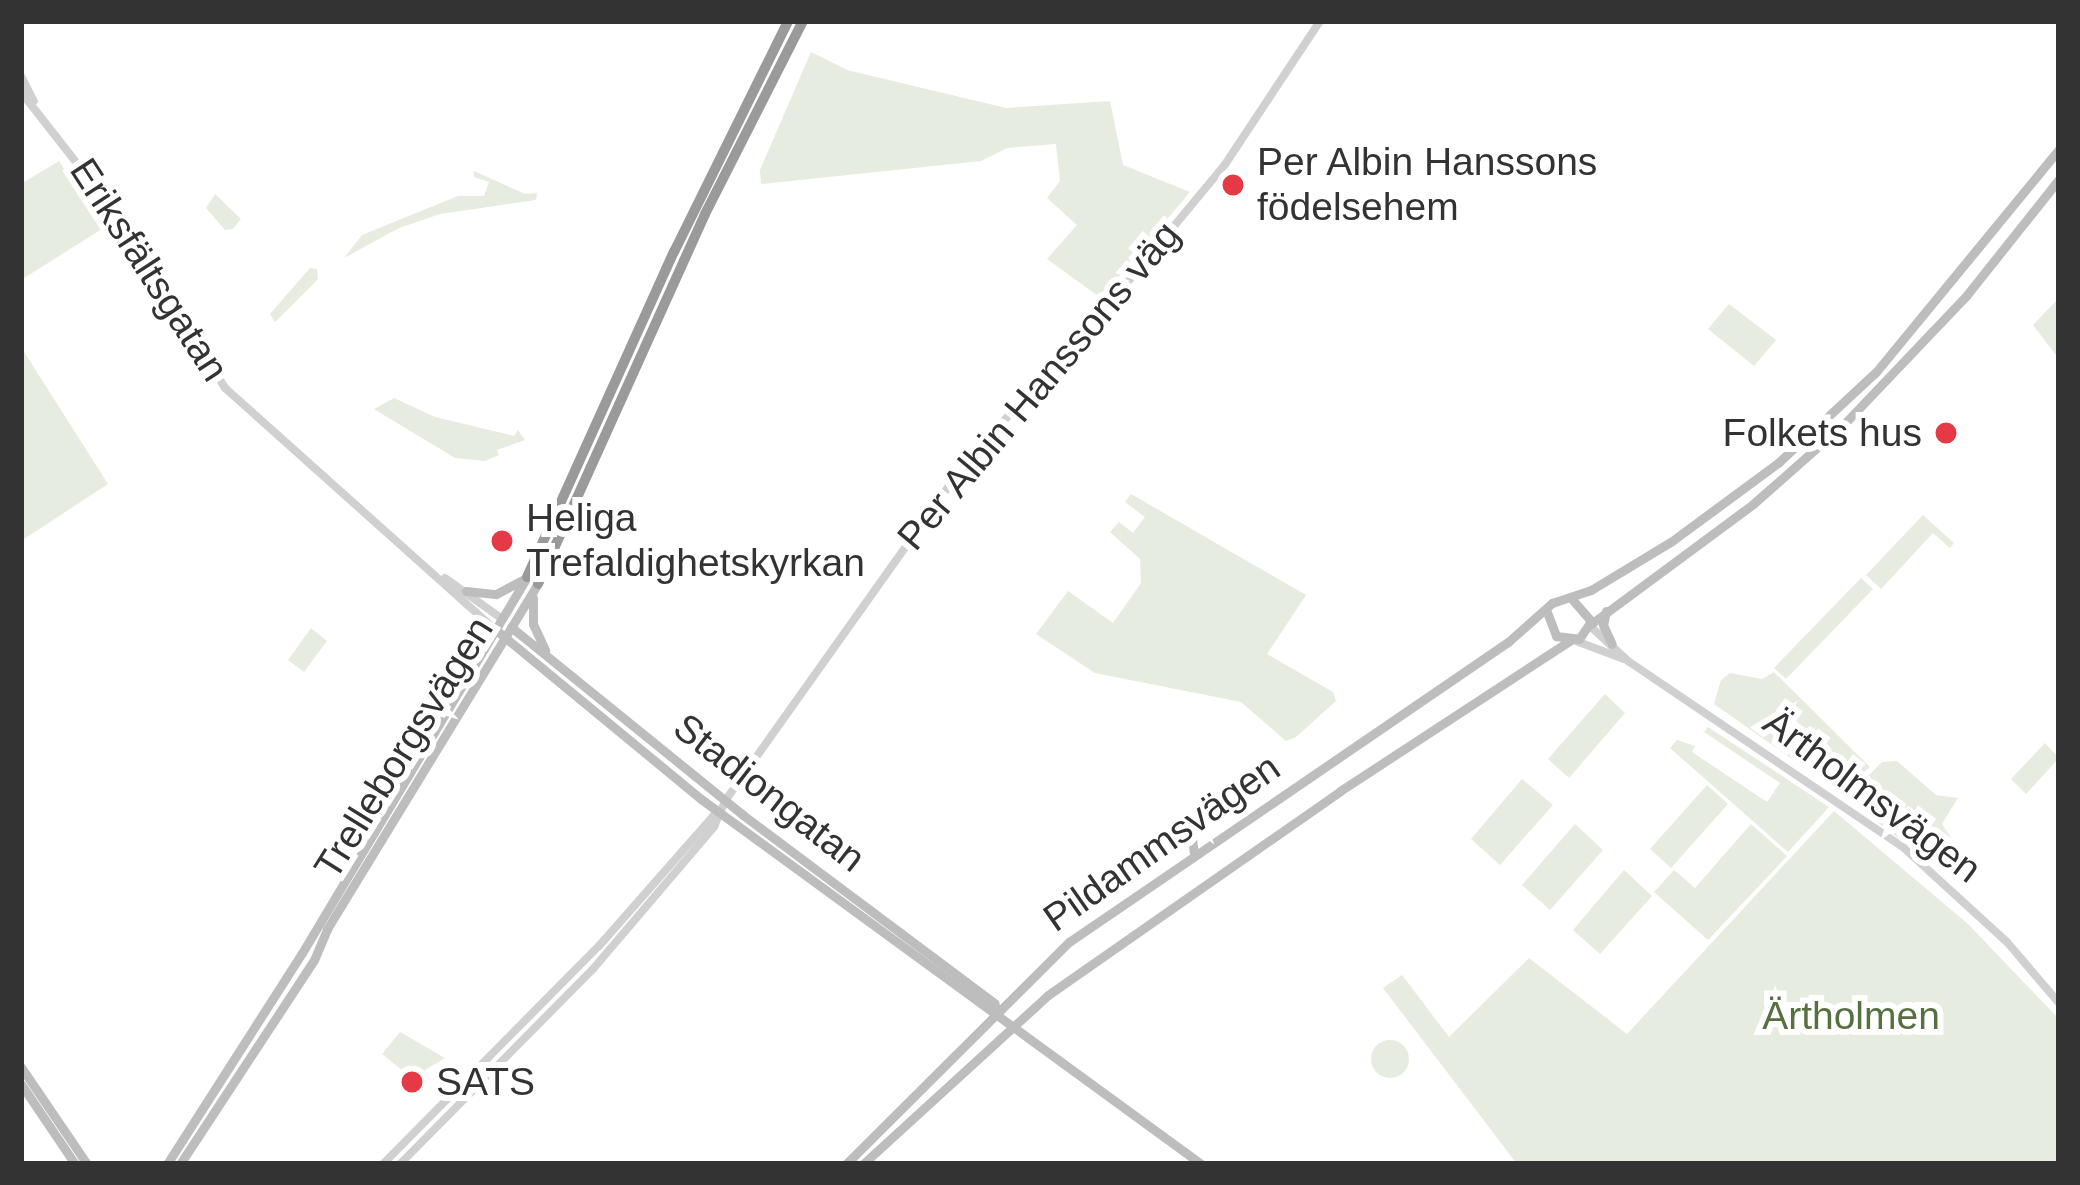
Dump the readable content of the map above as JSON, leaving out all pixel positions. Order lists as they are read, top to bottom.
{
  "streets": {
    "highway": ["Trelleborgsvägen"],
    "main road": ["Stadiongatan", "Ärtholmsvägen", "Pildammsvägen"],
    "street": ["Eriksfältsgatan", "Per Albin Hanssons väg"]
  },
  "crossings": [
    ["Eriksfältsgatan", "Trelleborgsvägen"],
    ["Eriksfältsgatan", "Stadiongatan"],
    ["Per Albin Hanssons väg", "Stadiongatan"],
    ["Trelleborgsvägen", "Stadiongatan"],
    ["Stadiongatan", "Pildammsvägen"],
    ["Ärtholmsvägen", "Pildammsvägen"]
  ],
  "parks": ["Ärtholmen"],
  "places": [
    "Per Albin Hanssons födelsehem",
    "Folkets hus",
    "Heliga Trefaldighetskyrkan",
    "SATS"
  ]
}
